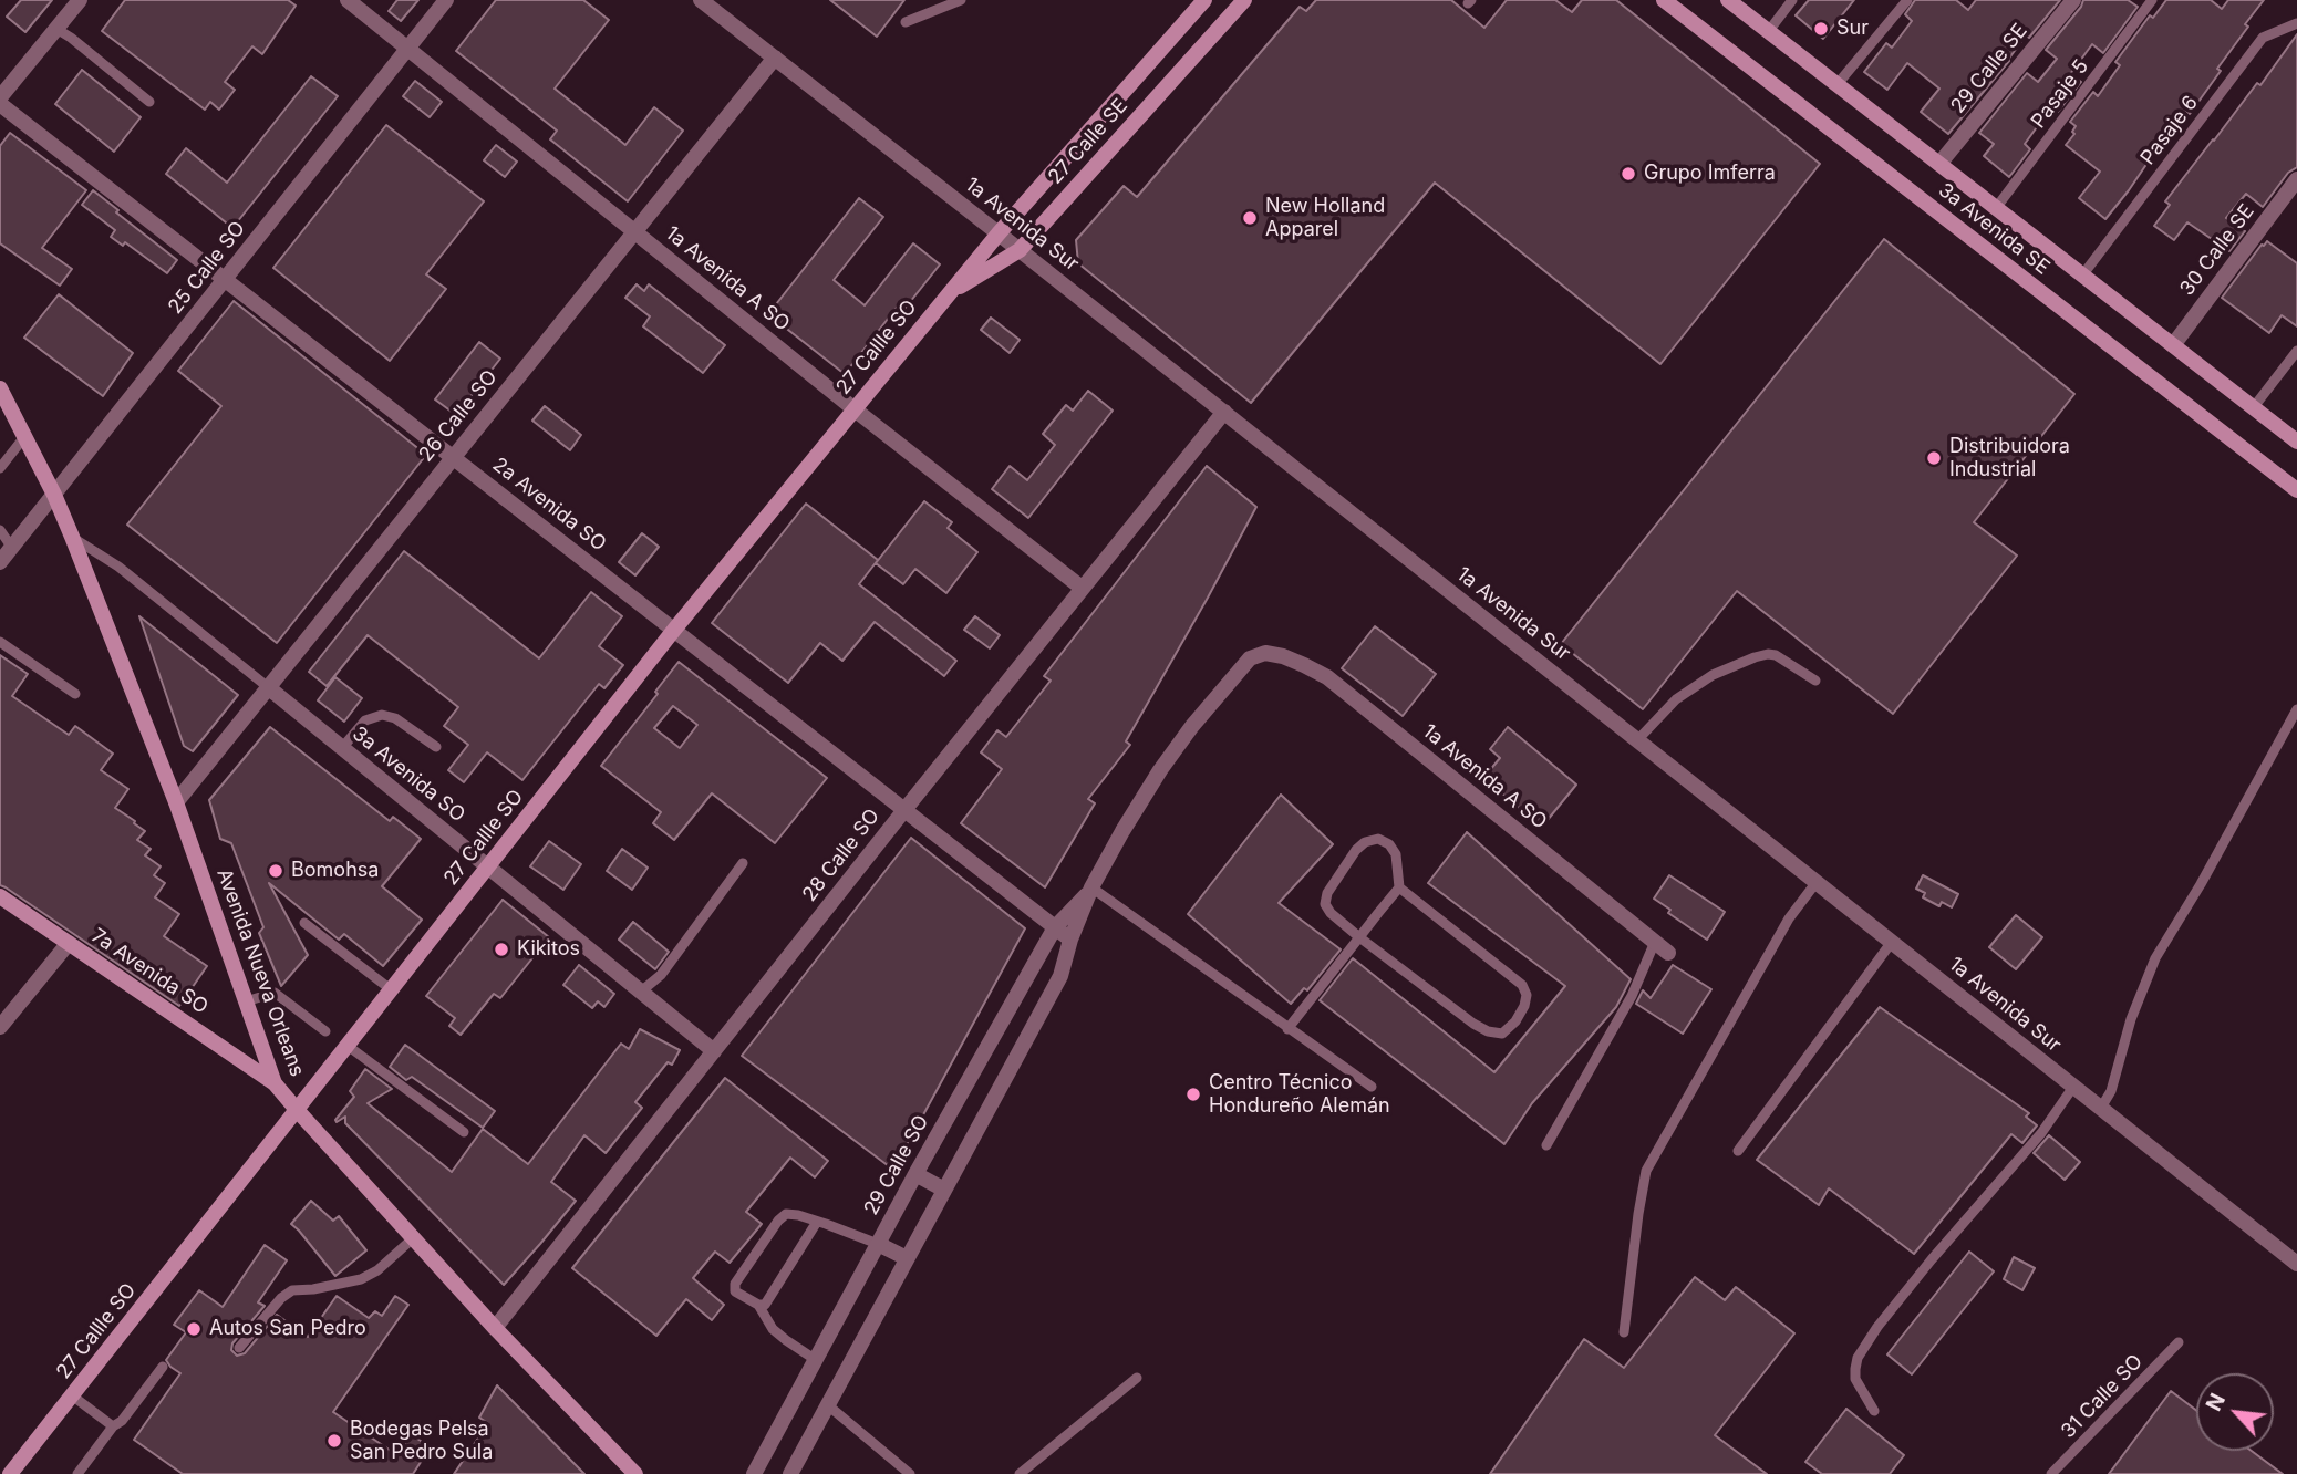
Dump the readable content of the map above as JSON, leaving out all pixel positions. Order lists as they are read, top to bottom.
{
  "streets": {
    "main road": [
      "27 Calle SE",
      "3a Avenida SE",
      "27 Callle SO",
      "7a Avenida SO",
      "Avenida Nueva Orleans"
    ],
    "street": [
      "29 Calle SE",
      "1a Avenida Sur",
      "30 Calle SE",
      "25 Calle SO",
      "1a Avenida A SO",
      "26 Calle SO",
      "2a Avenida SO",
      "3a Avenida SO",
      "28 Calle SO",
      "29 Calle SO"
    ],
    "lane": ["Pasaje 5", "Pasaje 6", "31 Calle SO"]
  },
  "crossings": [
    ["29 Calle SE", "3a Avenida SE"],
    ["Pasaje 5", "3a Avenida SE"],
    ["Pasaje 6", "3a Avenida SE"],
    ["27 Calle SE", "1a Avenida Sur"],
    ["27 Calle SE", "27 Callle SO"],
    ["1a Avenida Sur", "27 Callle SO"],
    ["1a Avenida Sur", "26 Calle SO"],
    ["1a Avenida Sur", "28 Calle SO"],
    ["3a Avenida SE", "30 Calle SE"],
    ["25 Calle SO", "1a Avenida A SO"],
    ["25 Calle SO", "2a Avenida SO"],
    ["25 Calle SO", "Avenida Nueva Orleans"],
    ["1a Avenida A SO", "27 Callle SO"],
    ["1a Avenida A SO", "26 Calle SO"],
    ["1a Avenida A SO", "28 Calle SO"],
    ["1a Avenida A SO", "29 Calle SO"],
    ["27 Callle SO", "2a Avenida SO"],
    ["27 Callle SO", "3a Avenida SO"],
    ["27 Callle SO", "Avenida Nueva Orleans"],
    ["26 Calle SO", "2a Avenida SO"],
    ["26 Calle SO", "3a Avenida SO"],
    ["26 Calle SO", "Avenida Nueva Orleans"],
    ["2a Avenida SO", "28 Calle SO"],
    ["2a Avenida SO", "29 Calle SO"],
    ["3a Avenida SO", "28 Calle SO"],
    ["3a Avenida SO", "Avenida Nueva Orleans"],
    ["28 Calle SO", "Avenida Nueva Orleans"],
    ["7a Avenida SO", "Avenida Nueva Orleans"]
  ],
  "places": [
    "Sur",
    "Grupo Imferra",
    "New Holland Apparel",
    "Distribuidora Industrial",
    "Bomohsa",
    "Kikitos",
    "Centro Técnico Hondureño Alemán",
    "Autos San Pedro",
    "Bodegas Pelsa San Pedro Sula"
  ],
  "north": "top left"
}
